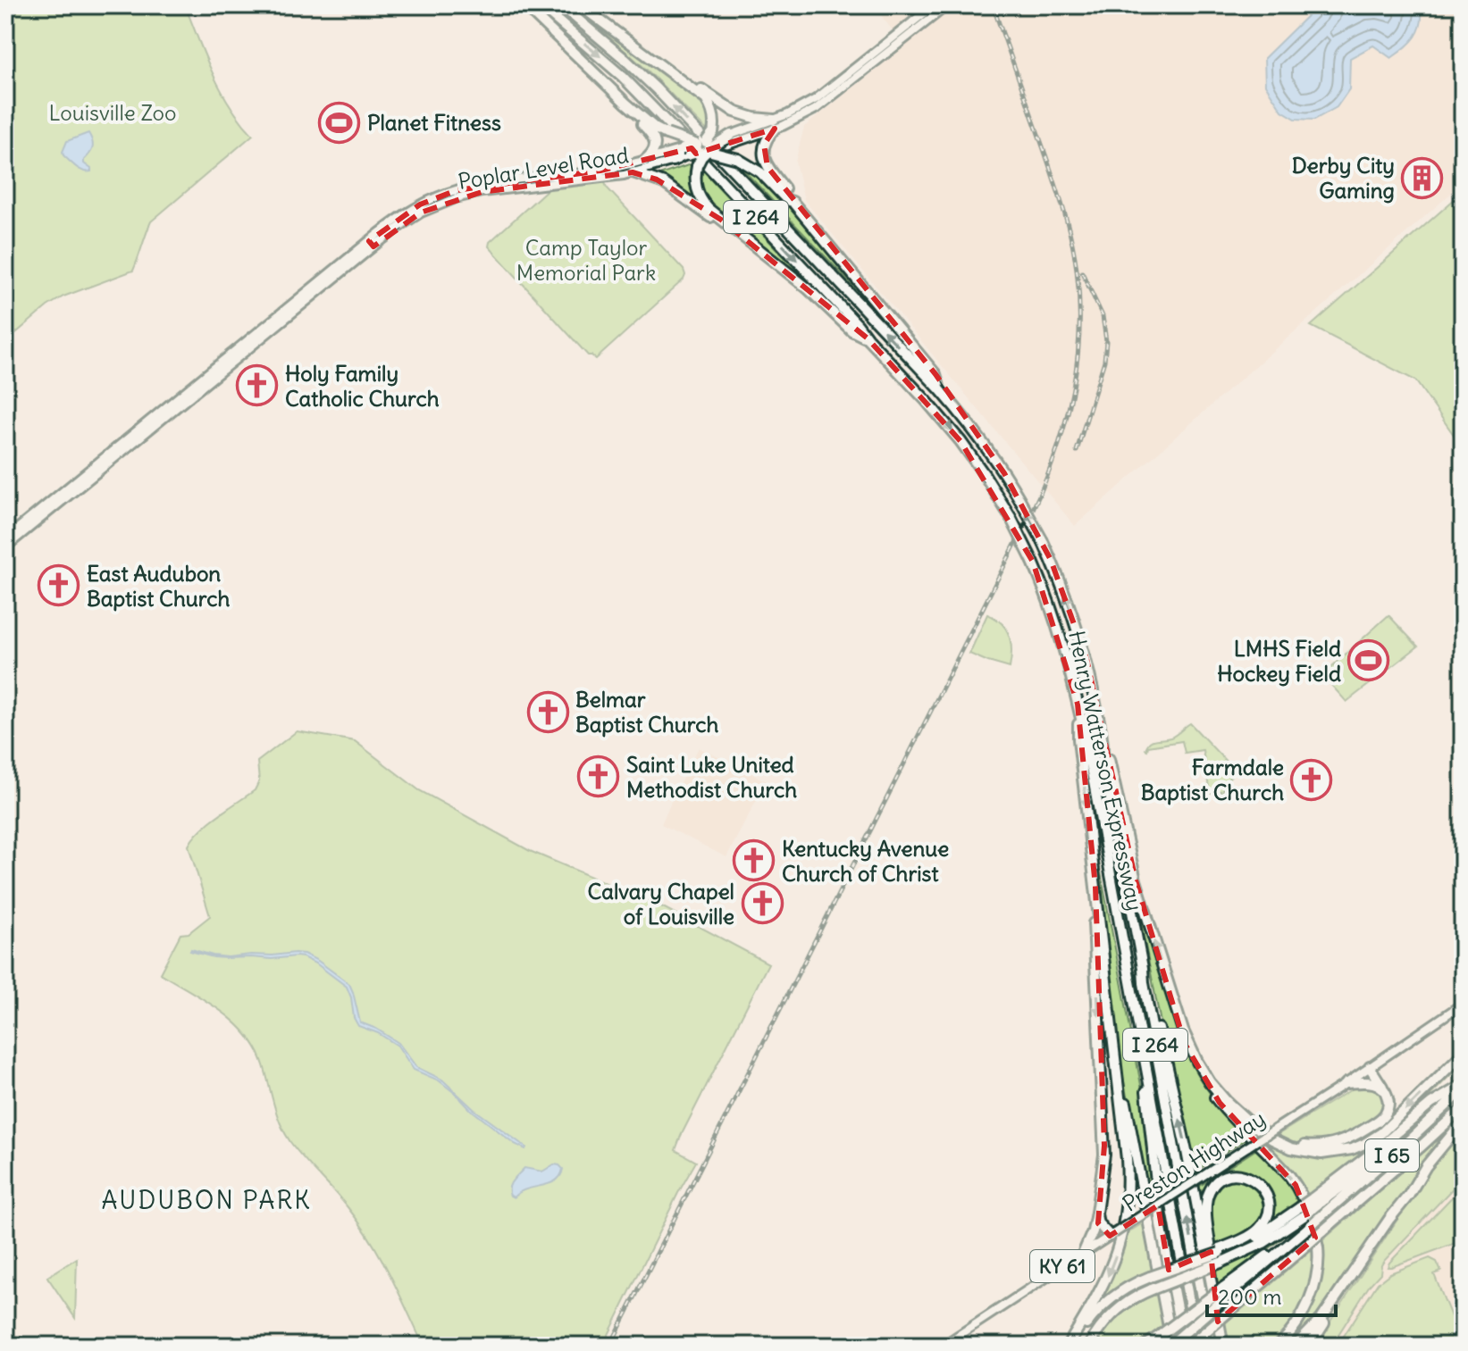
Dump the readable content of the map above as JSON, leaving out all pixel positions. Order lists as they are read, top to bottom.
{
  "streets": {
    "highway": ["I 264", "Henry Watterson Expressway", "I 65"],
    "main road": ["Poplar Level Road", "Preston Highway", "KY 61"]
  },
  "districts": ["AUDUBON PARK"],
  "parks": ["Louisville Zoo", "Camp Taylor Memorial Park"],
  "places": {
    "sports": ["Planet Fitness", "LMHS Field Hockey Field"],
    "building": ["Derby City Gaming"],
    "church": [
      "Holy Family Catholic Church",
      "East Audubon Baptist Church",
      "Belmar Baptist Church",
      "Saint Luke United Methodist Church",
      "Farmdale Baptist Church",
      "Kentucky Avenue Church of Christ",
      "Calvary Chapel of Louisville"
    ]
  },
  "scale_bar": "200 m"
}
